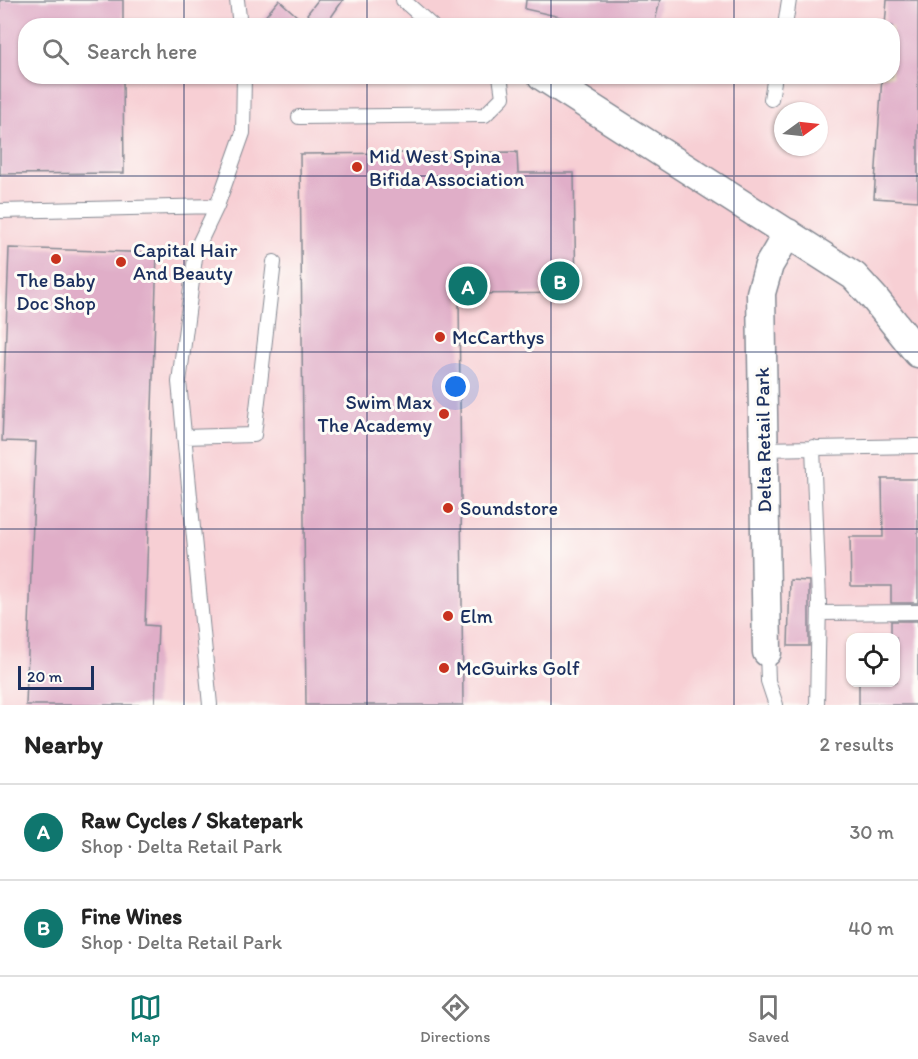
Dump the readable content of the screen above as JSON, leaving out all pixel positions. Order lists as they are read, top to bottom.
{
  "streets": {
    "street": ["Delta Retail Park"]
  },
  "places": [
    "Mid West Spina Bifida Association",
    "The Baby Doc Shop",
    "Capital Hair And Beauty",
    "McCarthys",
    "Swim Max The Academy",
    "Soundstore",
    "Elm",
    "McGuirks Golf"
  ],
  "scale_bar": "20 m",
  "north": "right",
  "page": {
    "search": "Search here",
    "pins": ["B", "A"],
    "scale": "20 m",
    "heading": ["Nearby", "2 results"],
    "list": [
      {
        "mark": "A",
        "name": "Raw Cycles / Skatepark",
        "note": "Shop · Delta Retail Park",
        "value": "30 m"
      },
      {
        "mark": "B",
        "name": "Fine Wines",
        "note": "Shop · Delta Retail Park",
        "value": "40 m"
      }
    ],
    "nav": ["Map", "Directions", "Saved"]
  }
}
